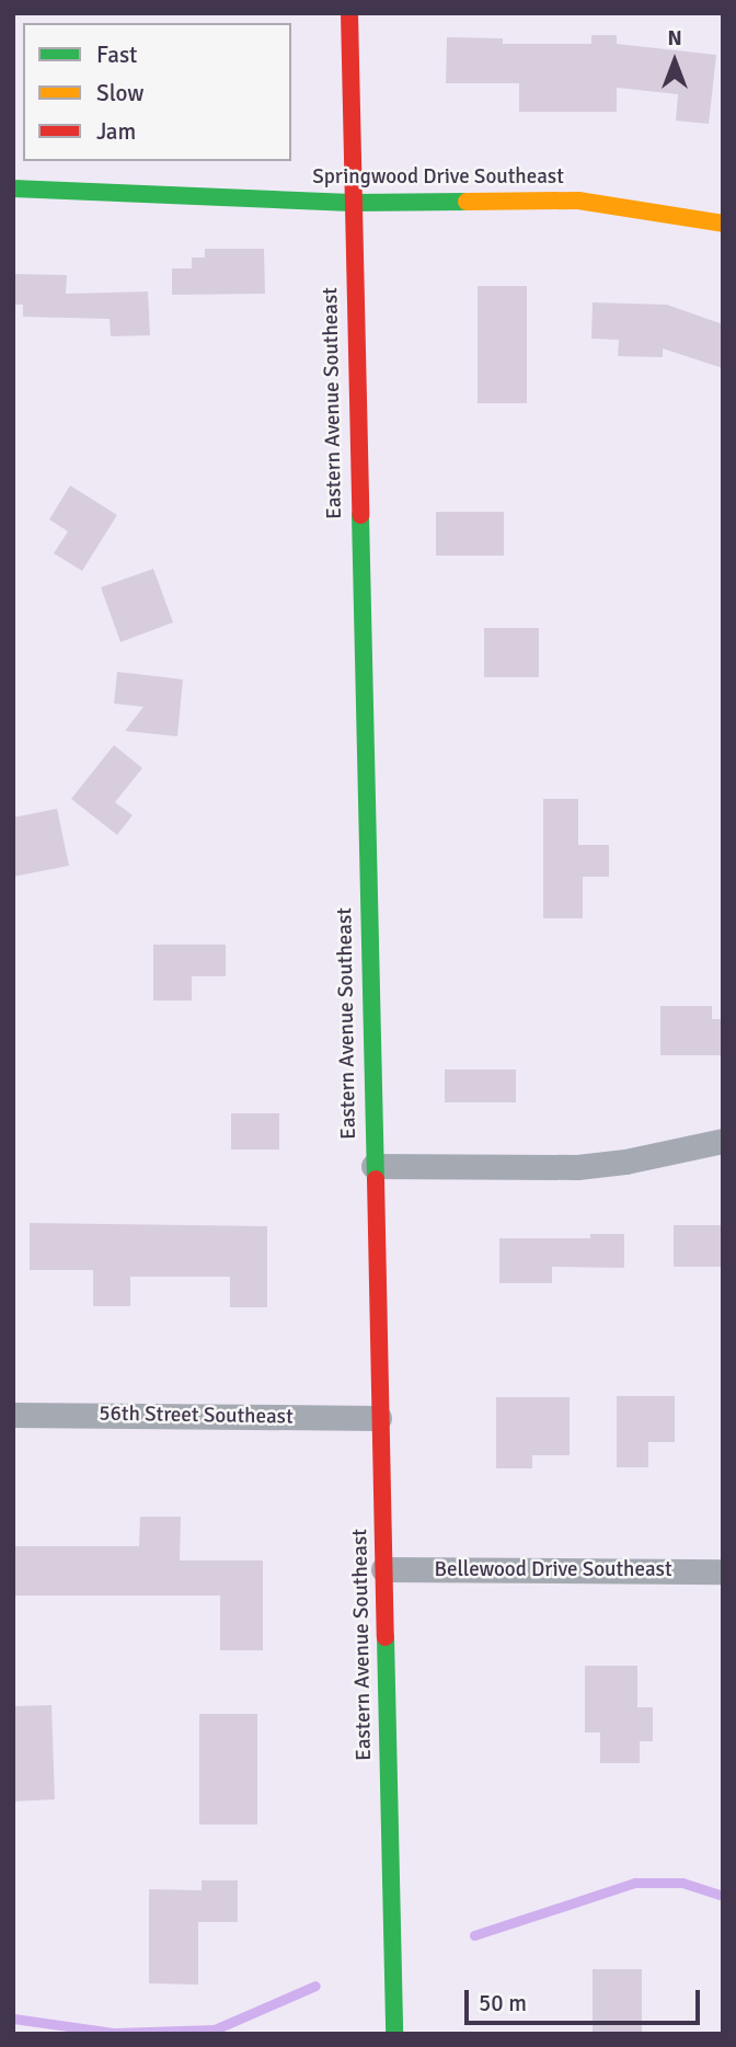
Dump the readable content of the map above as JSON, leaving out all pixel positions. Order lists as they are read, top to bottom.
{
  "streets": {
    "street": [
      "Springwood Drive Southeast",
      "Eastern Avenue Southeast",
      "56th Street Southeast",
      "Bellewood Drive Southeast"
    ]
  },
  "crossings": [
    ["Springwood Drive Southeast", "Eastern Avenue Southeast"],
    ["Eastern Avenue Southeast", "56th Street Southeast"],
    ["Eastern Avenue Southeast", "Bellewood Drive Southeast"]
  ],
  "legend": ["Fast", "Slow", "Jam"],
  "scale_bar": "50 m",
  "north": "top"
}
